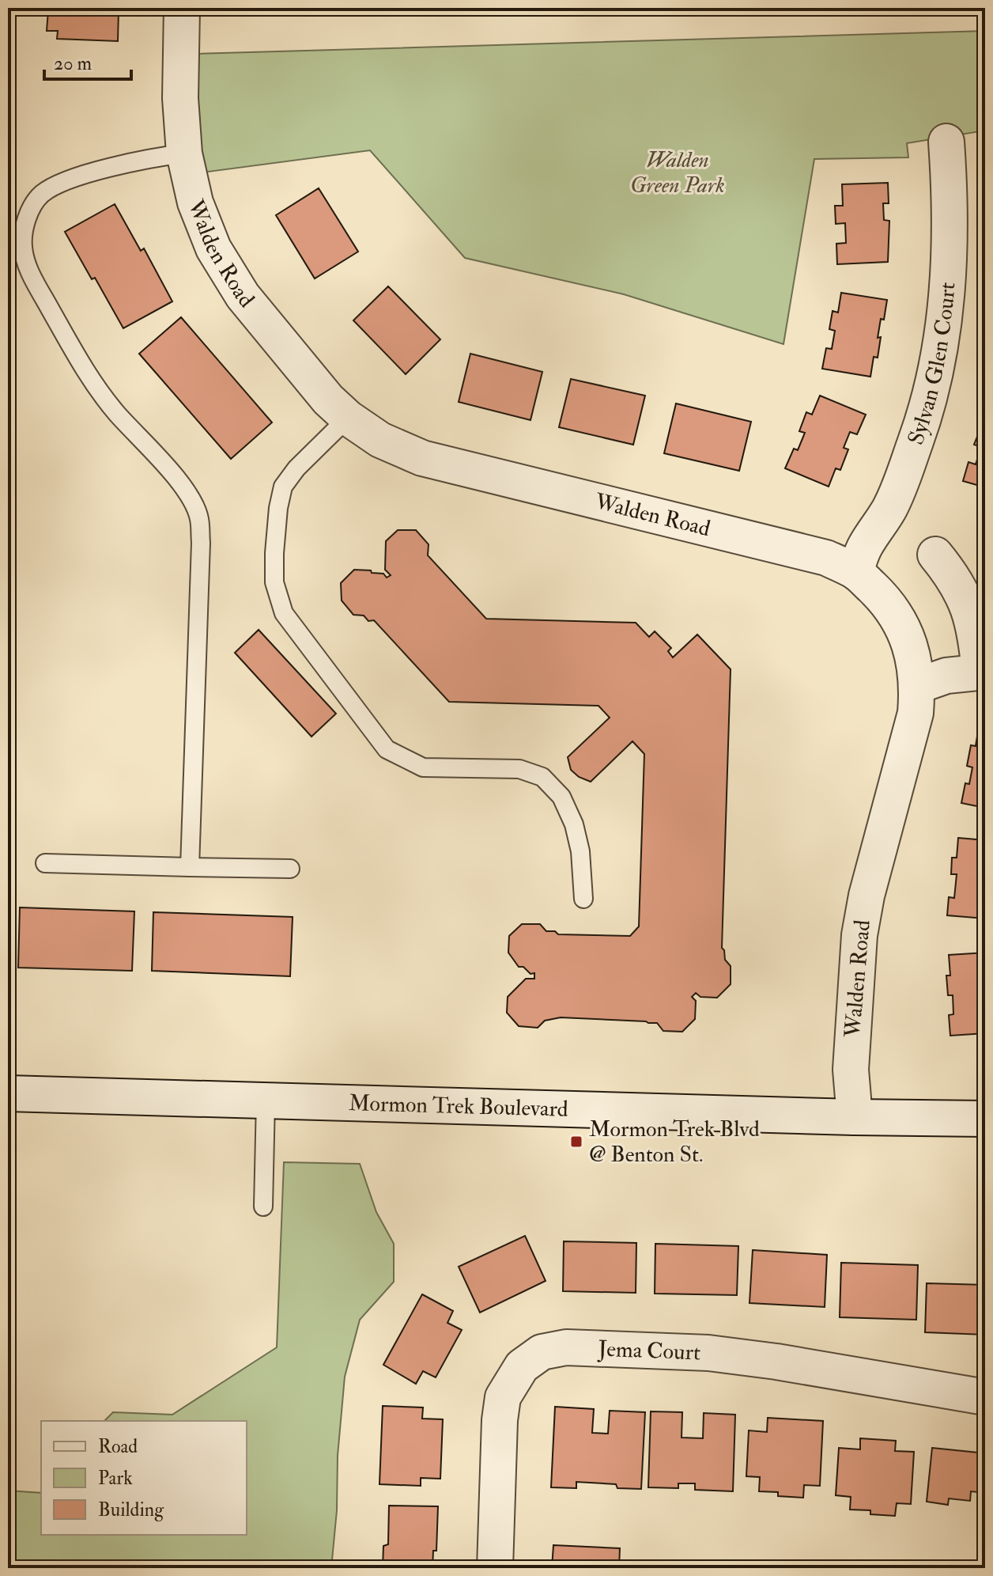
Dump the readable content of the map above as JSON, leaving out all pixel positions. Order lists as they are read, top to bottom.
{
  "streets": {
    "street": [
      "Walden Road",
      "Sylvan Glen Court",
      "Mormon Trek Boulevard",
      "Jema Court"
    ]
  },
  "crossings": [
    ["Walden Road", "Sylvan Glen Court"],
    ["Walden Road", "Mormon Trek Boulevard"]
  ],
  "parks": ["Walden Green Park"],
  "places": {
    "transit": ["Mormon Trek Blvd @ Benton St."]
  },
  "legend": ["Road", "Park", "Building"],
  "scale_bar": "20 m"
}
